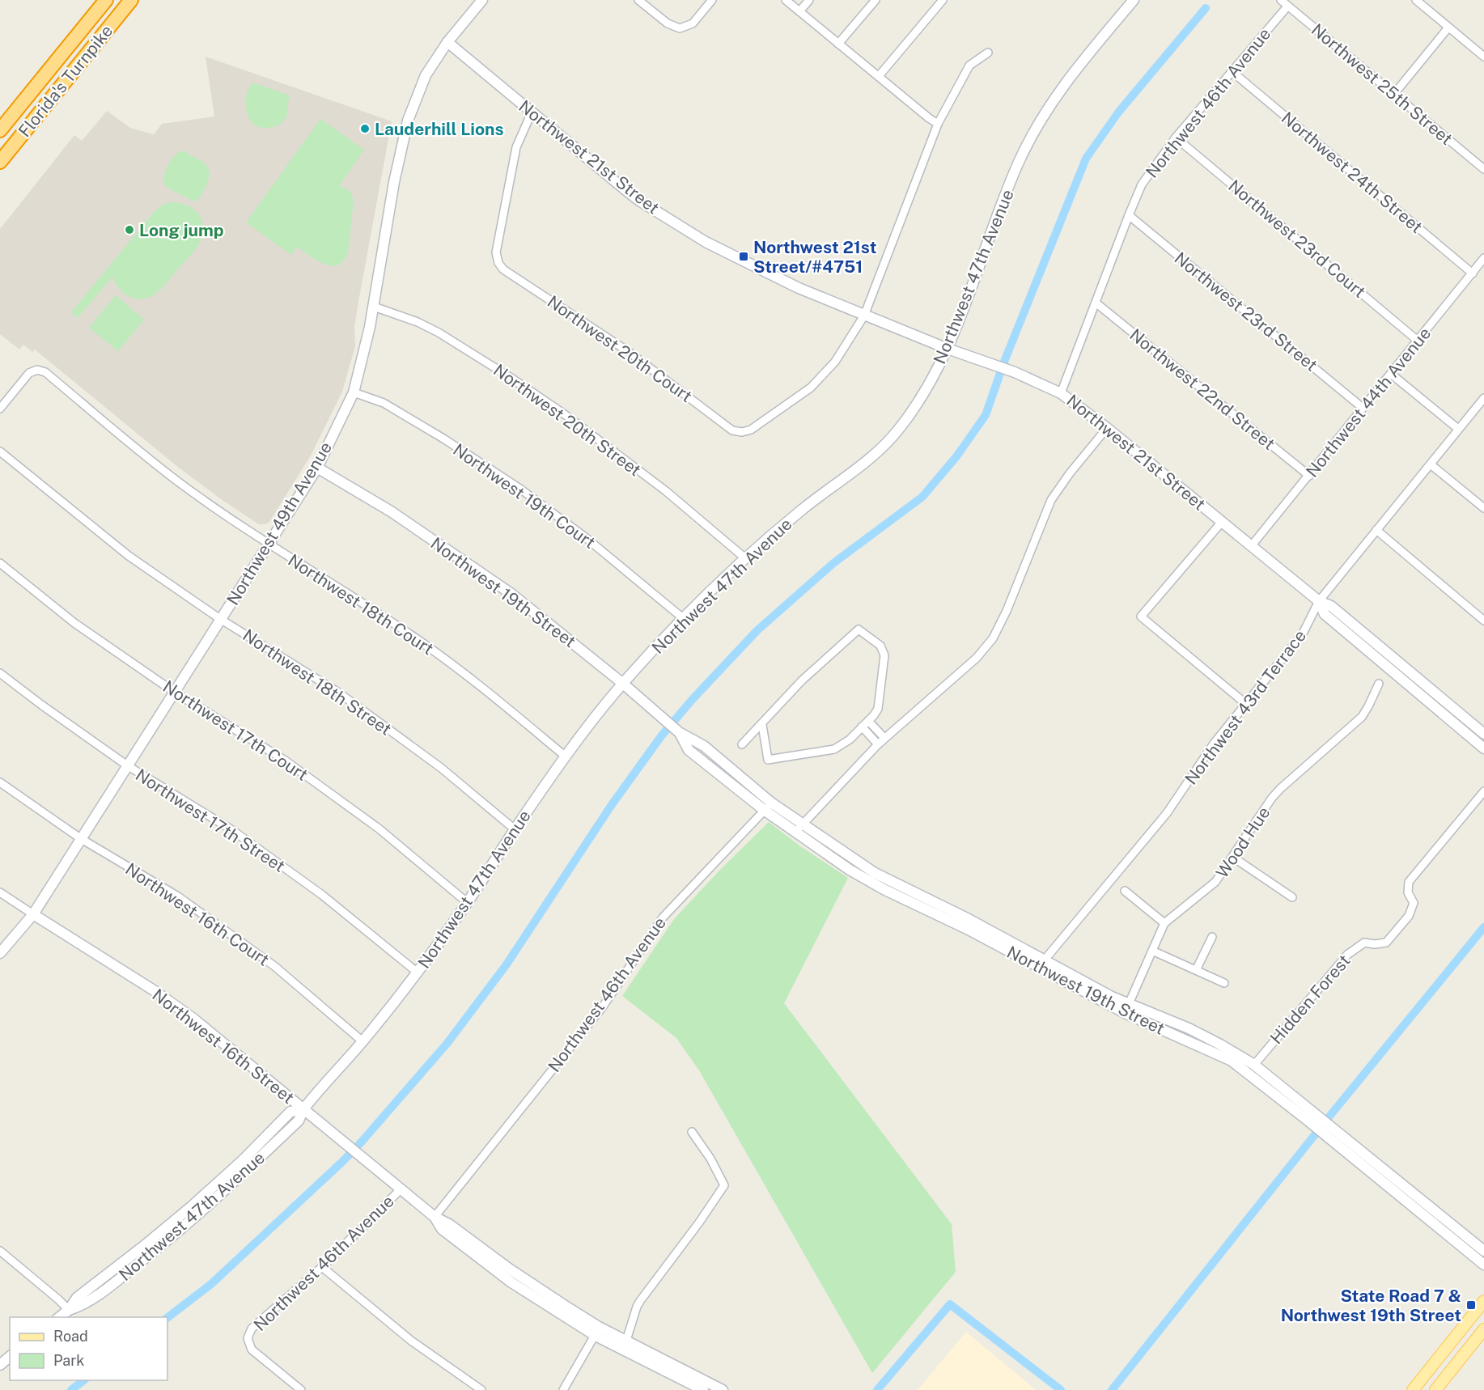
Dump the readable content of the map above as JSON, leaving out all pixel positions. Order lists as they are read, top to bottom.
{
  "streets": {
    "highway": ["Florida's Turnpike"],
    "street": [
      "Northwest 25th Street",
      "Northwest 46th Avenue",
      "Northwest 21st Street",
      "Northwest 24th Street",
      "Northwest 23rd Court",
      "Northwest 47th Avenue",
      "Northwest 23rd Street",
      "Northwest 20th Court",
      "Northwest 22nd Street",
      "Northwest 44th Avenue",
      "Northwest 20th Street",
      "Northwest 19th Court",
      "Northwest 49th Avenue",
      "Northwest 19th Street",
      "Northwest 18th Court",
      "Northwest 18th Street",
      "Northwest 43rd Terrace",
      "Northwest 17th Court",
      "Northwest 17th Street",
      "Wood Hue",
      "Northwest 16th Court",
      "Hidden Forest",
      "Northwest 16th Street"
    ]
  },
  "crossings": [
    ["Northwest 25th Street", "Northwest 46th Avenue"],
    ["Northwest 46th Avenue", "Northwest 21st Street"],
    ["Northwest 46th Avenue", "Northwest 24th Street"],
    ["Northwest 46th Avenue", "Northwest 23rd Court"],
    ["Northwest 46th Avenue", "Northwest 23rd Street"],
    ["Northwest 46th Avenue", "Northwest 22nd Street"],
    ["Northwest 46th Avenue", "Northwest 19th Street"],
    ["Northwest 46th Avenue", "Northwest 16th Street"],
    ["Northwest 21st Street", "Northwest 47th Avenue"],
    ["Northwest 21st Street", "Northwest 20th Court"],
    ["Northwest 21st Street", "Northwest 44th Avenue"],
    ["Northwest 21st Street", "Northwest 49th Avenue"],
    ["Northwest 21st Street", "Northwest 43rd Terrace"],
    ["Northwest 24th Street", "Northwest 44th Avenue"],
    ["Northwest 23rd Court", "Northwest 44th Avenue"],
    ["Northwest 47th Avenue", "Northwest 20th Street"],
    ["Northwest 47th Avenue", "Northwest 19th Court"],
    ["Northwest 47th Avenue", "Northwest 19th Street"],
    ["Northwest 47th Avenue", "Northwest 18th Court"],
    ["Northwest 47th Avenue", "Northwest 18th Street"],
    ["Northwest 47th Avenue", "Northwest 17th Court"],
    ["Northwest 47th Avenue", "Northwest 17th Street"],
    ["Northwest 47th Avenue", "Northwest 16th Court"],
    ["Northwest 47th Avenue", "Northwest 16th Street"],
    ["Northwest 23rd Street", "Northwest 44th Avenue"],
    ["Northwest 22nd Street", "Northwest 44th Avenue"],
    ["Northwest 20th Street", "Northwest 49th Avenue"],
    ["Northwest 19th Court", "Northwest 49th Avenue"],
    ["Northwest 49th Avenue", "Northwest 19th Street"],
    ["Northwest 49th Avenue", "Northwest 18th Court"],
    ["Northwest 49th Avenue", "Northwest 18th Street"],
    ["Northwest 49th Avenue", "Northwest 17th Court"],
    ["Northwest 49th Avenue", "Northwest 17th Street"],
    ["Northwest 49th Avenue", "Northwest 16th Court"],
    ["Northwest 49th Avenue", "Northwest 16th Street"],
    ["Northwest 19th Street", "Northwest 43rd Terrace"],
    ["Northwest 19th Street", "Wood Hue"],
    ["Northwest 19th Street", "Hidden Forest"]
  ],
  "places": {
    "other": ["Lauderhill Lions", "Long jump"],
    "transit": ["Northwest 21st Street/#4751", "State Road 7 & Northwest 19th Street"]
  },
  "legend": ["Road", "Park"]
}
